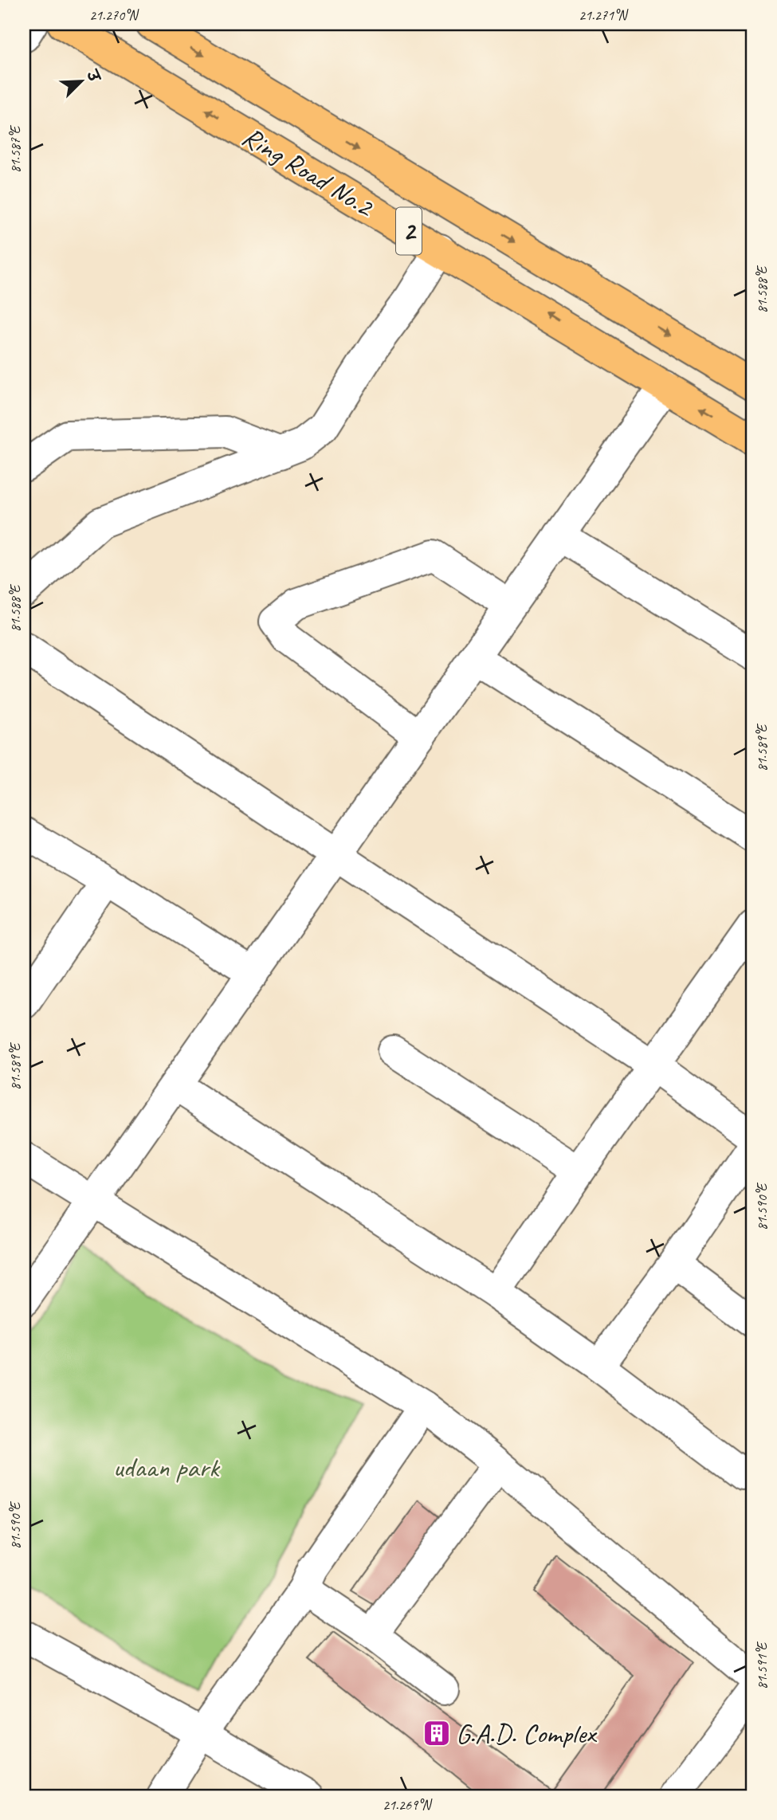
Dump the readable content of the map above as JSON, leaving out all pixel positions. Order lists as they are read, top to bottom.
{
  "streets": {
    "main road": ["Ring Road No.2", "2"]
  },
  "parks": ["udaan park"],
  "places": {
    "building": ["G.A.D. Complex"]
  },
  "north": "top right",
  "coordinates": [
    "21.270°N",
    "21.271°N",
    "81.587°E",
    "81.588°E",
    "81.589°E",
    "81.590°E",
    "81.591°E",
    "21.269°N"
  ]
}
